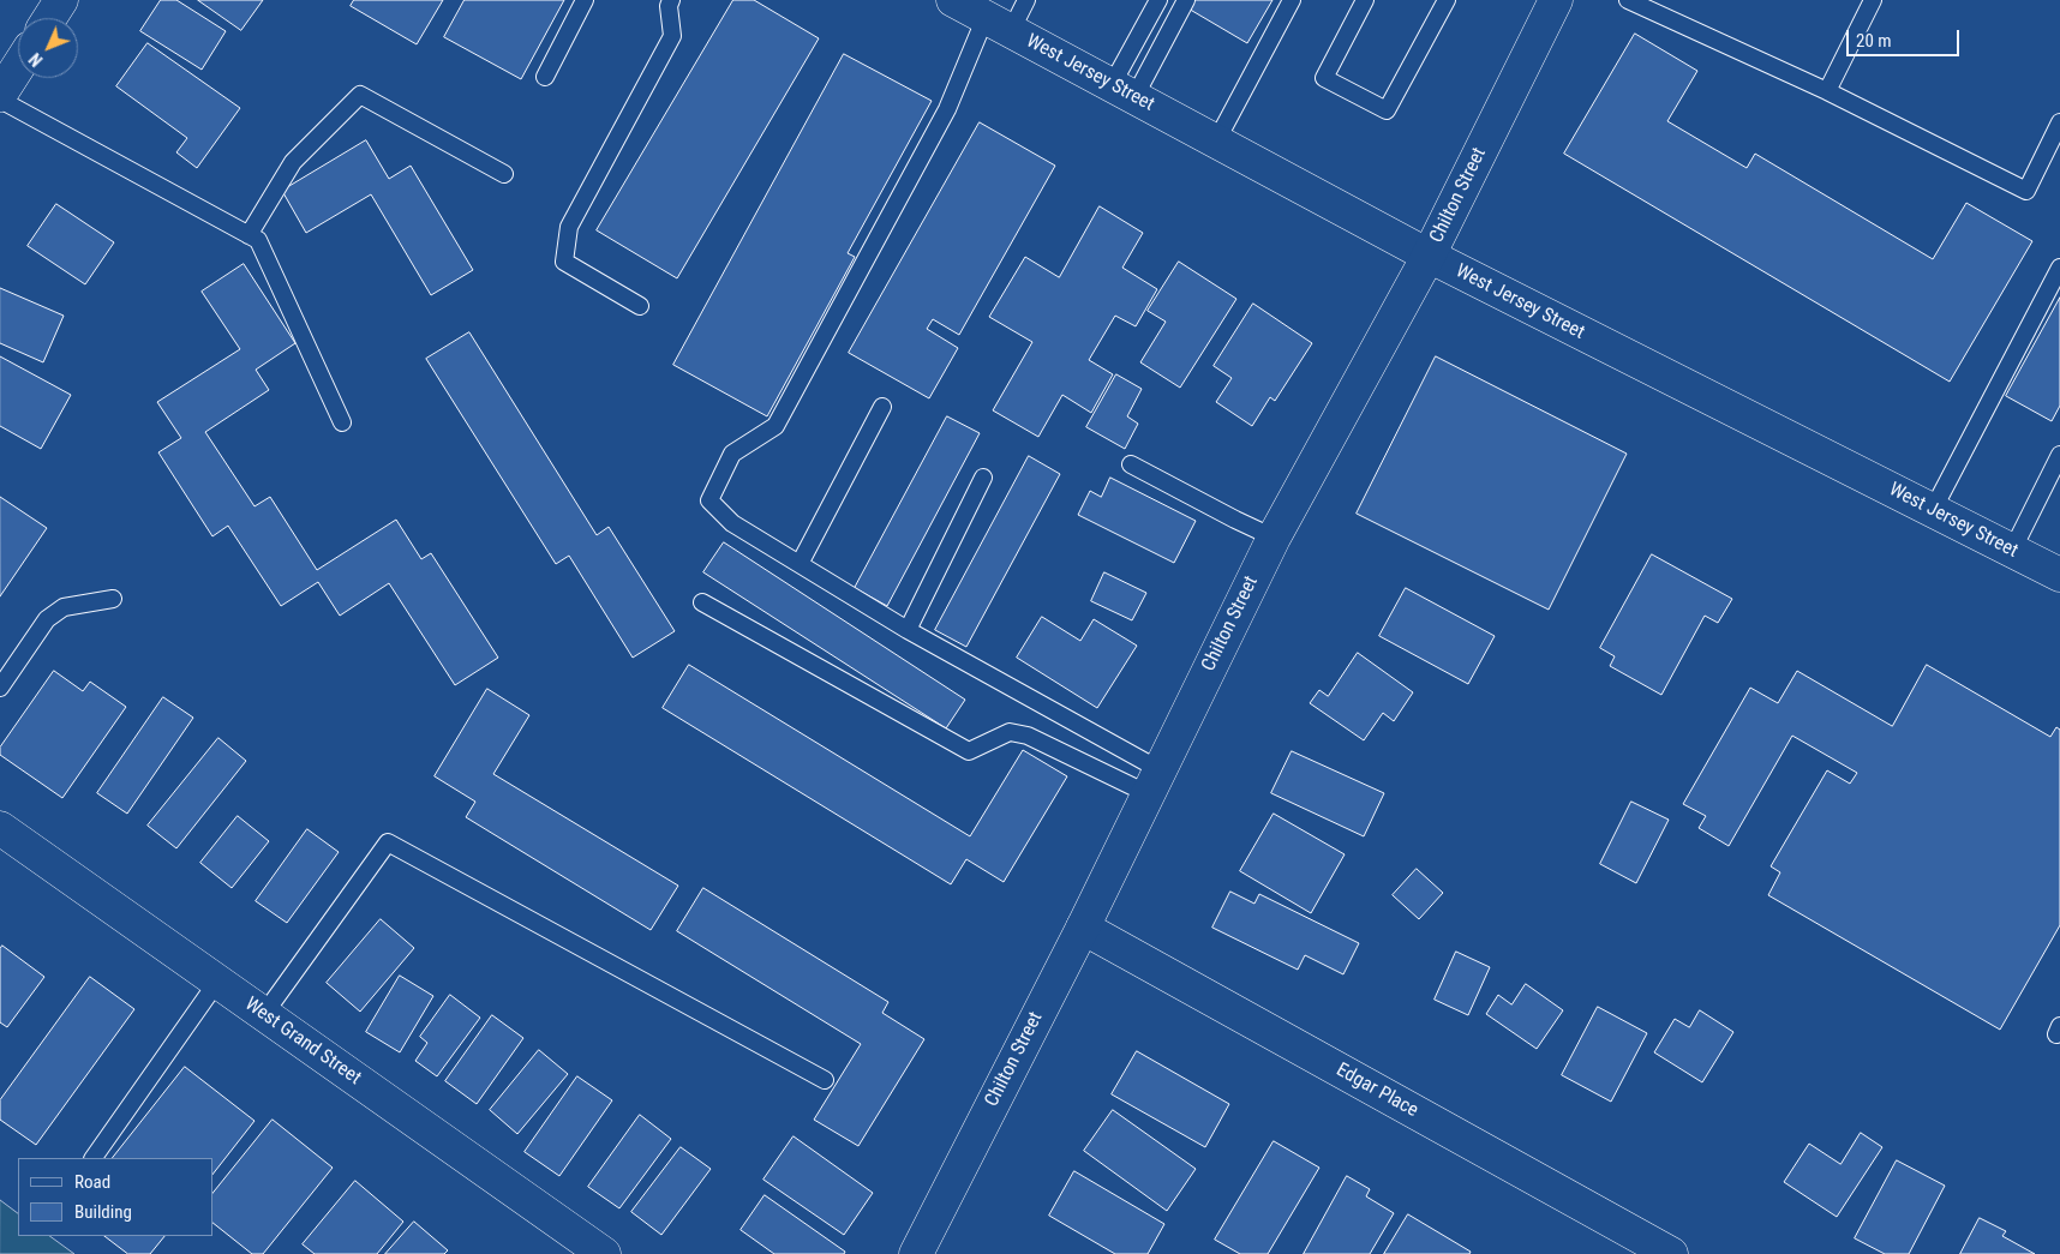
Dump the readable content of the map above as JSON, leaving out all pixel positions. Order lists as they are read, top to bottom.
{
  "streets": {
    "street": [
      "West Jersey Street",
      "Chilton Street",
      "West Grand Street",
      "Edgar Place"
    ]
  },
  "crossings": [
    ["West Jersey Street", "Chilton Street"],
    ["Chilton Street", "Edgar Place"]
  ],
  "legend": ["Road", "Building"],
  "scale_bar": "20 m",
  "north": "bottom left"
}
